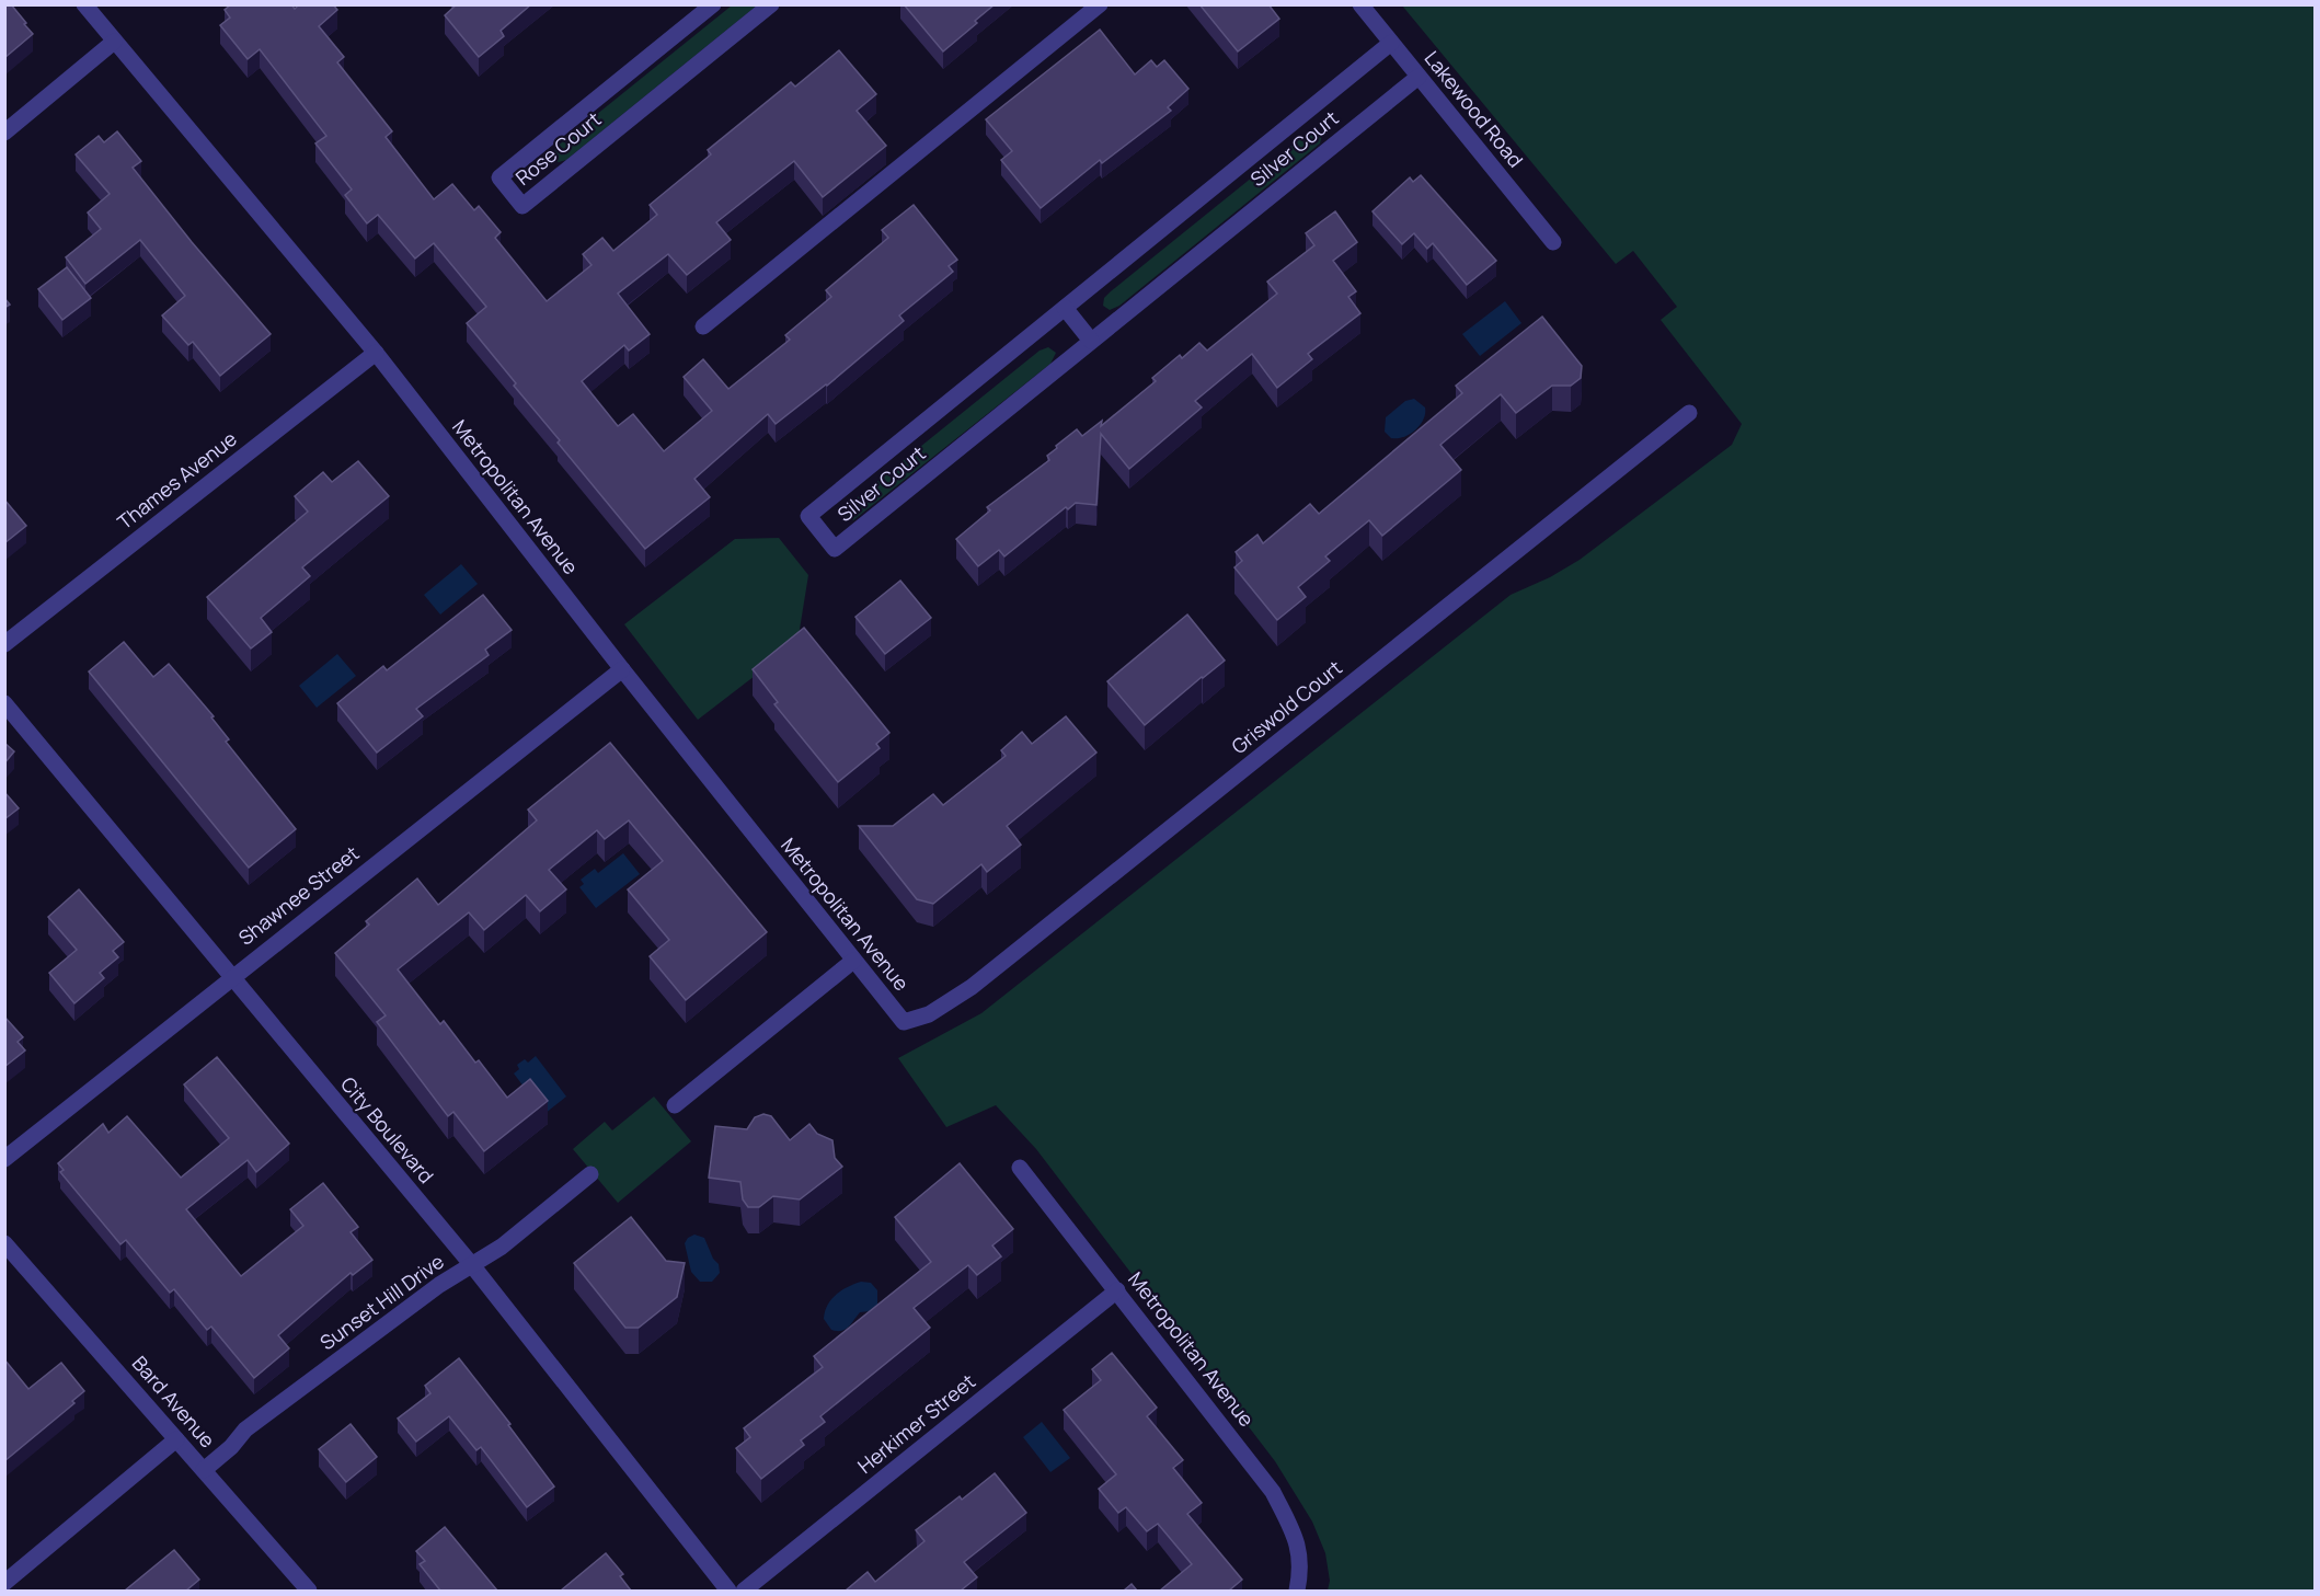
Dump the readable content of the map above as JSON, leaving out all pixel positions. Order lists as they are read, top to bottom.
{
  "streets": {
    "street": [
      "Lakewood Road",
      "Rose Court",
      "Silver Court",
      "Thames Avenue",
      "Metropolitan Avenue",
      "Griswold Court",
      "Shawnee Street",
      "City Boulevard",
      "Sunset Hill Drive",
      "Bard Avenue",
      "Herkimer Street"
    ]
  },
  "crossings": [
    ["Lakewood Road", "Silver Court"],
    ["Thames Avenue", "Metropolitan Avenue"],
    ["Metropolitan Avenue", "Griswold Court"],
    ["Metropolitan Avenue", "Shawnee Street"],
    ["Metropolitan Avenue", "Herkimer Street"],
    ["Shawnee Street", "City Boulevard"],
    ["City Boulevard", "Sunset Hill Drive"],
    ["Sunset Hill Drive", "Bard Avenue"]
  ]
}
